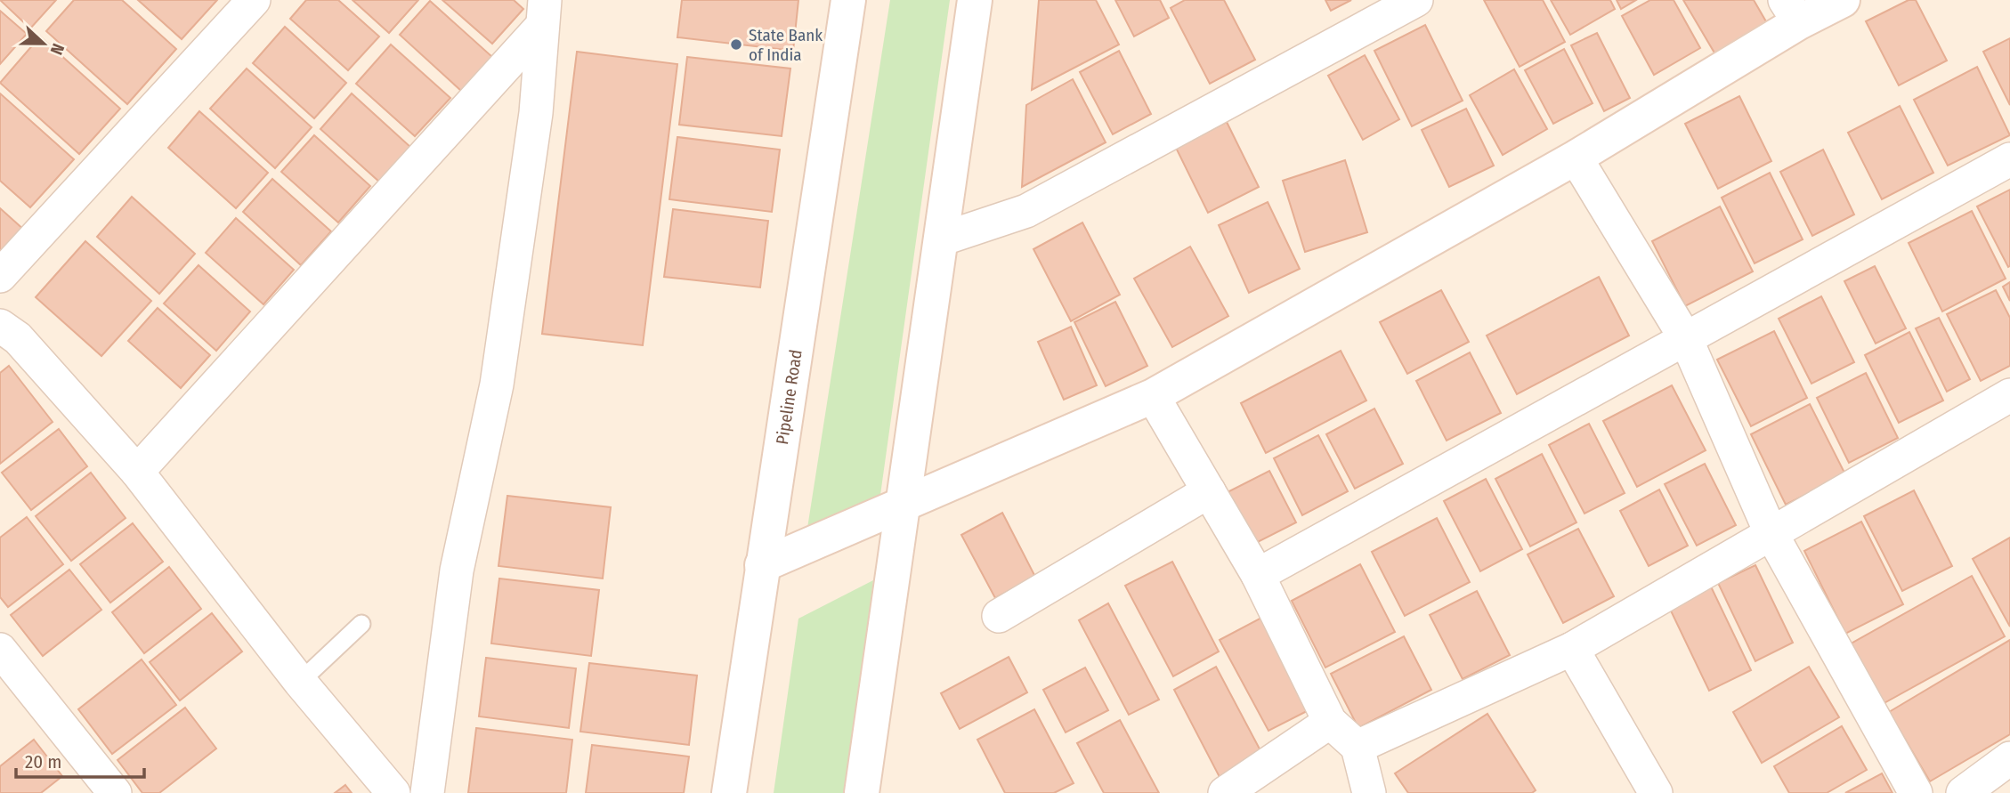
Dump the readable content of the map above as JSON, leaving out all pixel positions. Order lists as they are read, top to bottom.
{
  "streets": {
    "main road": ["Pipeline Road"]
  },
  "places": ["State Bank of India"],
  "scale_bar": "20 m",
  "north": "right"
}
